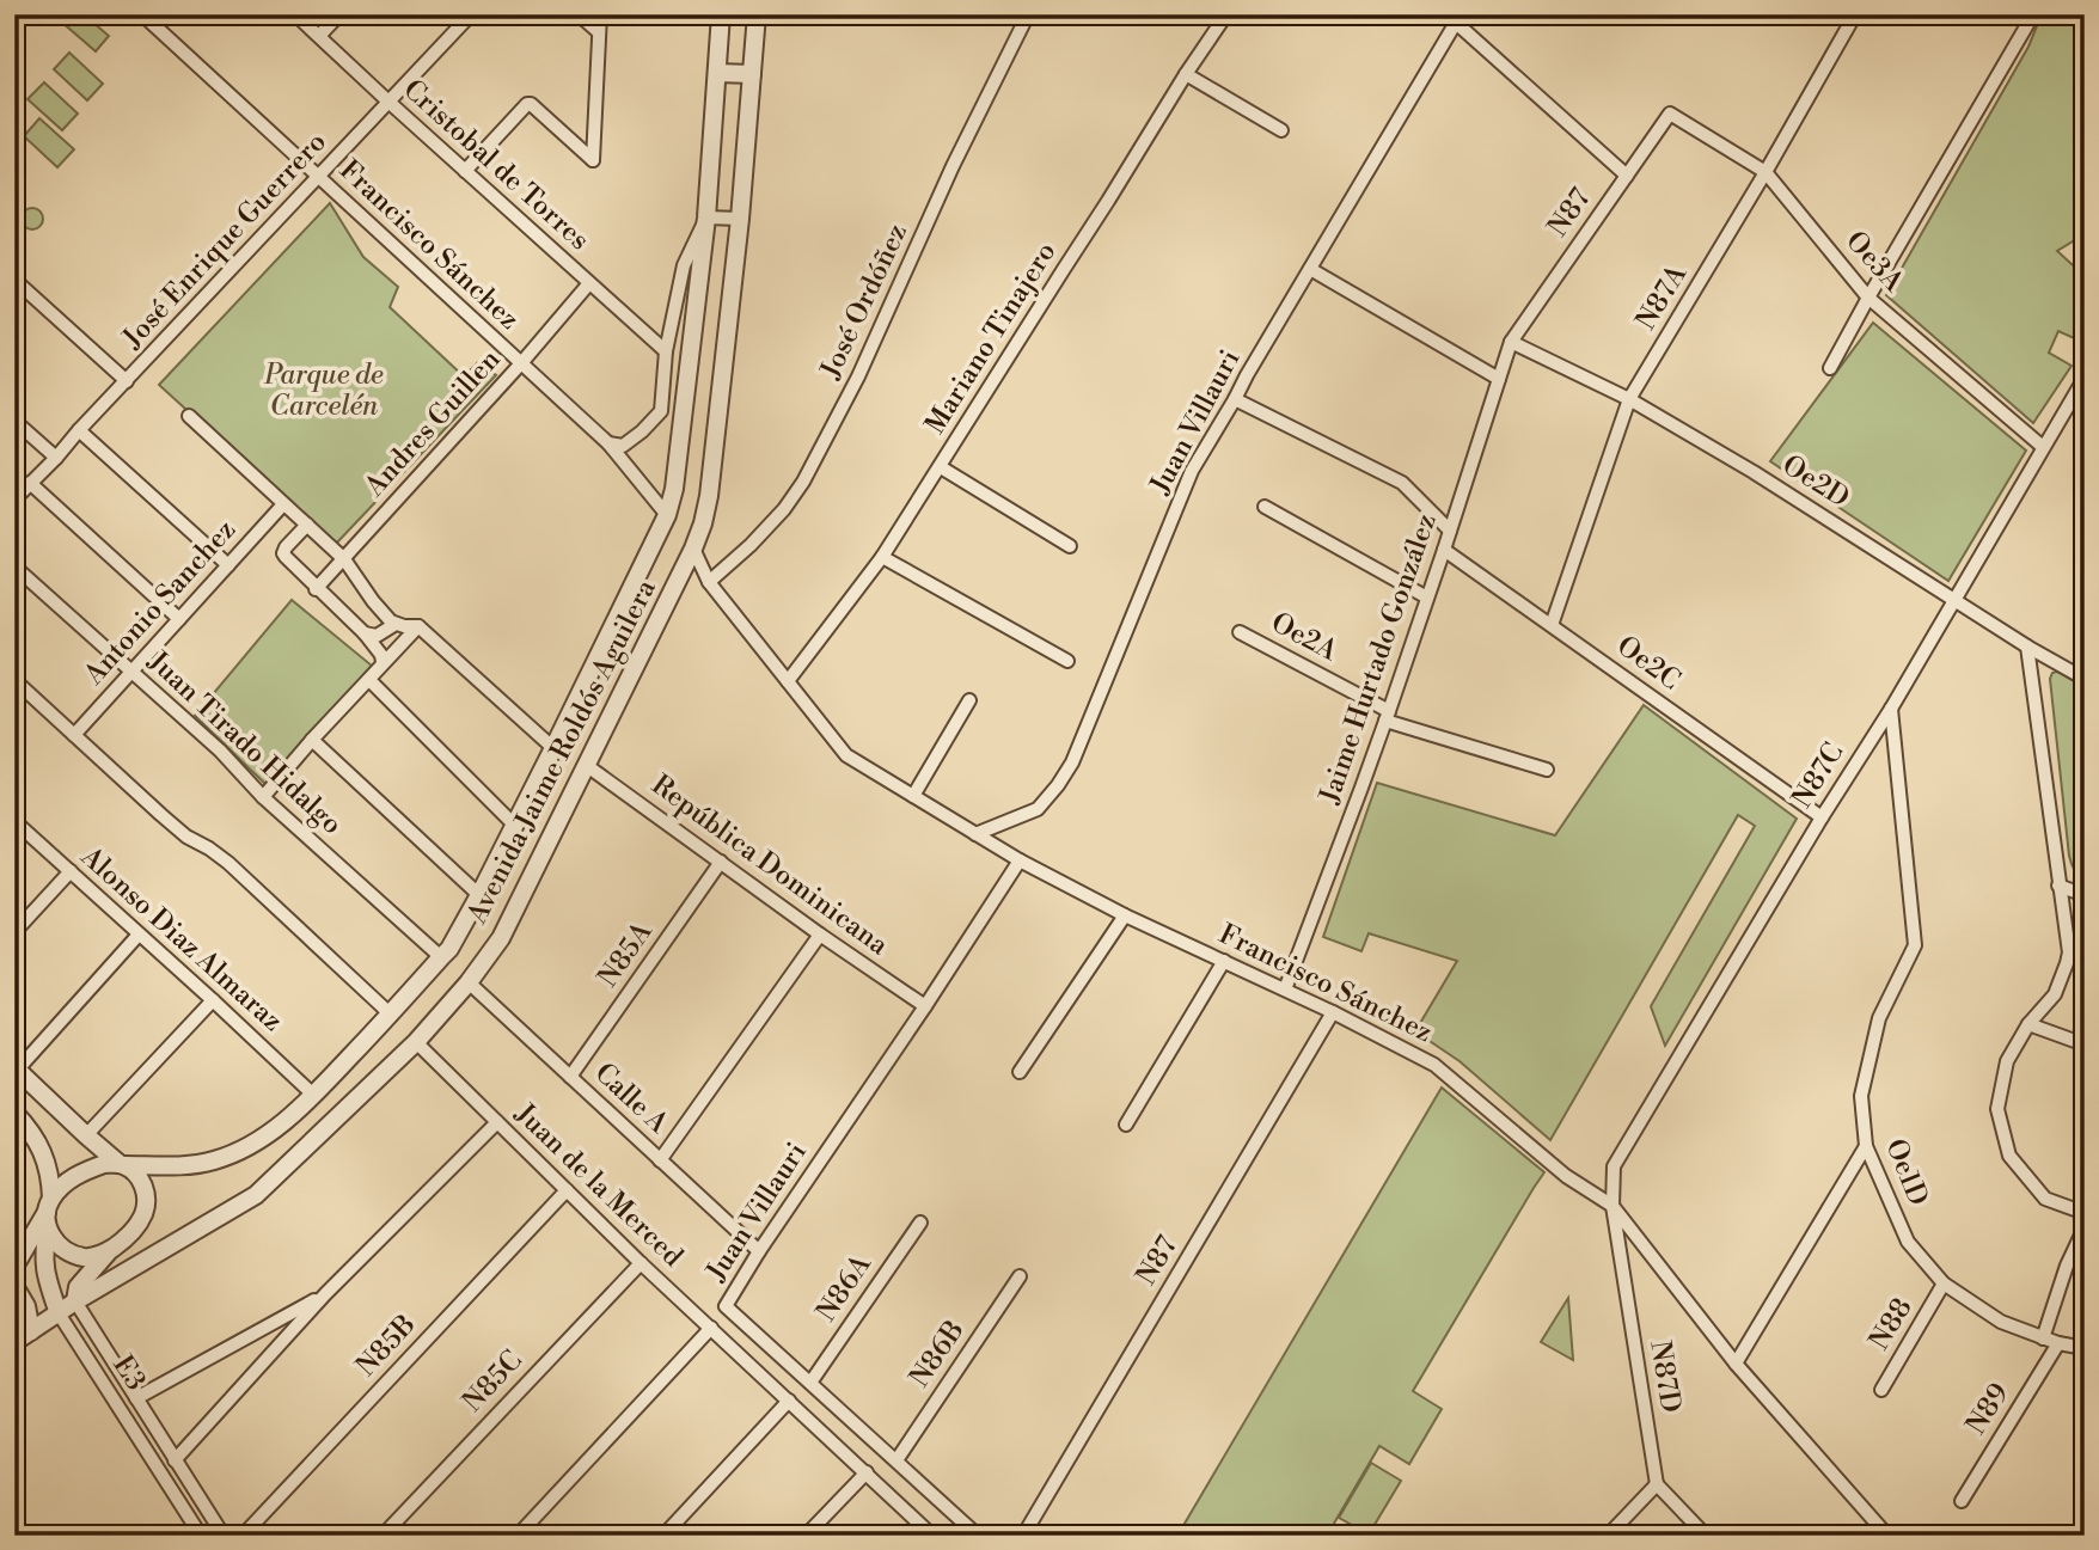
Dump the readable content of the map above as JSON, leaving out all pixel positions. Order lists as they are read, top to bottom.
{
  "streets": {
    "street": [
      "Cristobal de Torres",
      "N87",
      "José Enrique Guerrero",
      "Francisco Sánchez",
      "Oe3A",
      "N87A",
      "José Ordóñez",
      "Mariano Tinajero",
      "Juan Villauri",
      "Andres Guillen",
      "Oe2D",
      "Antonio Sanchez",
      "Oe2A",
      "Jaime Hurtado González",
      "Oe2C",
      "Juan Tirado Hidalgo",
      "Avenida Jaime Roldós Aguilera",
      "N87C",
      "República Dominicana",
      "Alonso Diaz Almaraz",
      "N85A",
      "Calle A",
      "Oe1D",
      "Juan de la Merced",
      "N86A",
      "N88",
      "N85B",
      "N86B",
      "E3",
      "N87D",
      "N85C",
      "N89"
    ]
  },
  "crossings": [
    ["Cristobal de Torres", "José Enrique Guerrero"],
    ["Cristobal de Torres", "Andres Guillen"],
    ["N87", "Francisco Sánchez"],
    ["N87", "Oe3A"],
    ["N87", "Oe2D"],
    ["N87", "Jaime Hurtado González"],
    ["José Enrique Guerrero", "Francisco Sánchez"],
    ["Francisco Sánchez", "José Ordóñez"],
    ["Francisco Sánchez", "Mariano Tinajero"],
    ["Francisco Sánchez", "Juan Villauri"],
    ["Francisco Sánchez", "Andres Guillen"],
    ["Francisco Sánchez", "Jaime Hurtado González"],
    ["Francisco Sánchez", "Avenida Jaime Roldós Aguilera"],
    ["Francisco Sánchez", "N87C"],
    ["Francisco Sánchez", "N87D"],
    ["Oe3A", "N87A"],
    ["Oe3A", "N87C"],
    ["N87A", "Oe2D"],
    ["N87A", "Oe2C"],
    ["Juan Villauri", "República Dominicana"],
    ["Juan Villauri", "Calle A"],
    ["Juan Villauri", "N86A"],
    ["Juan Villauri", "N86B"],
    ["Oe2D", "Jaime Hurtado González"],
    ["Oe2D", "N87C"],
    ["Antonio Sanchez", "Juan Tirado Hidalgo"],
    ["Oe2A", "Jaime Hurtado González"],
    ["Jaime Hurtado González", "Oe2C"],
    ["Oe2C", "N87C"],
    ["Juan Tirado Hidalgo", "Avenida Jaime Roldós Aguilera"],
    ["Avenida Jaime Roldós Aguilera", "República Dominicana"],
    ["Avenida Jaime Roldós Aguilera", "Alonso Diaz Almaraz"],
    ["Avenida Jaime Roldós Aguilera", "Calle A"],
    ["Avenida Jaime Roldós Aguilera", "Juan de la Merced"],
    ["Avenida Jaime Roldós Aguilera", "E3"],
    ["N87C", "Oe1D"],
    ["N87C", "N87D"],
    ["República Dominicana", "N85A"],
    ["N85A", "Calle A"],
    ["Oe1D", "N88"],
    ["Oe1D", "N89"],
    ["Juan de la Merced", "N85B"],
    ["Juan de la Merced", "N85C"]
  ],
  "parks": ["Parque de Carcelén"]
}
